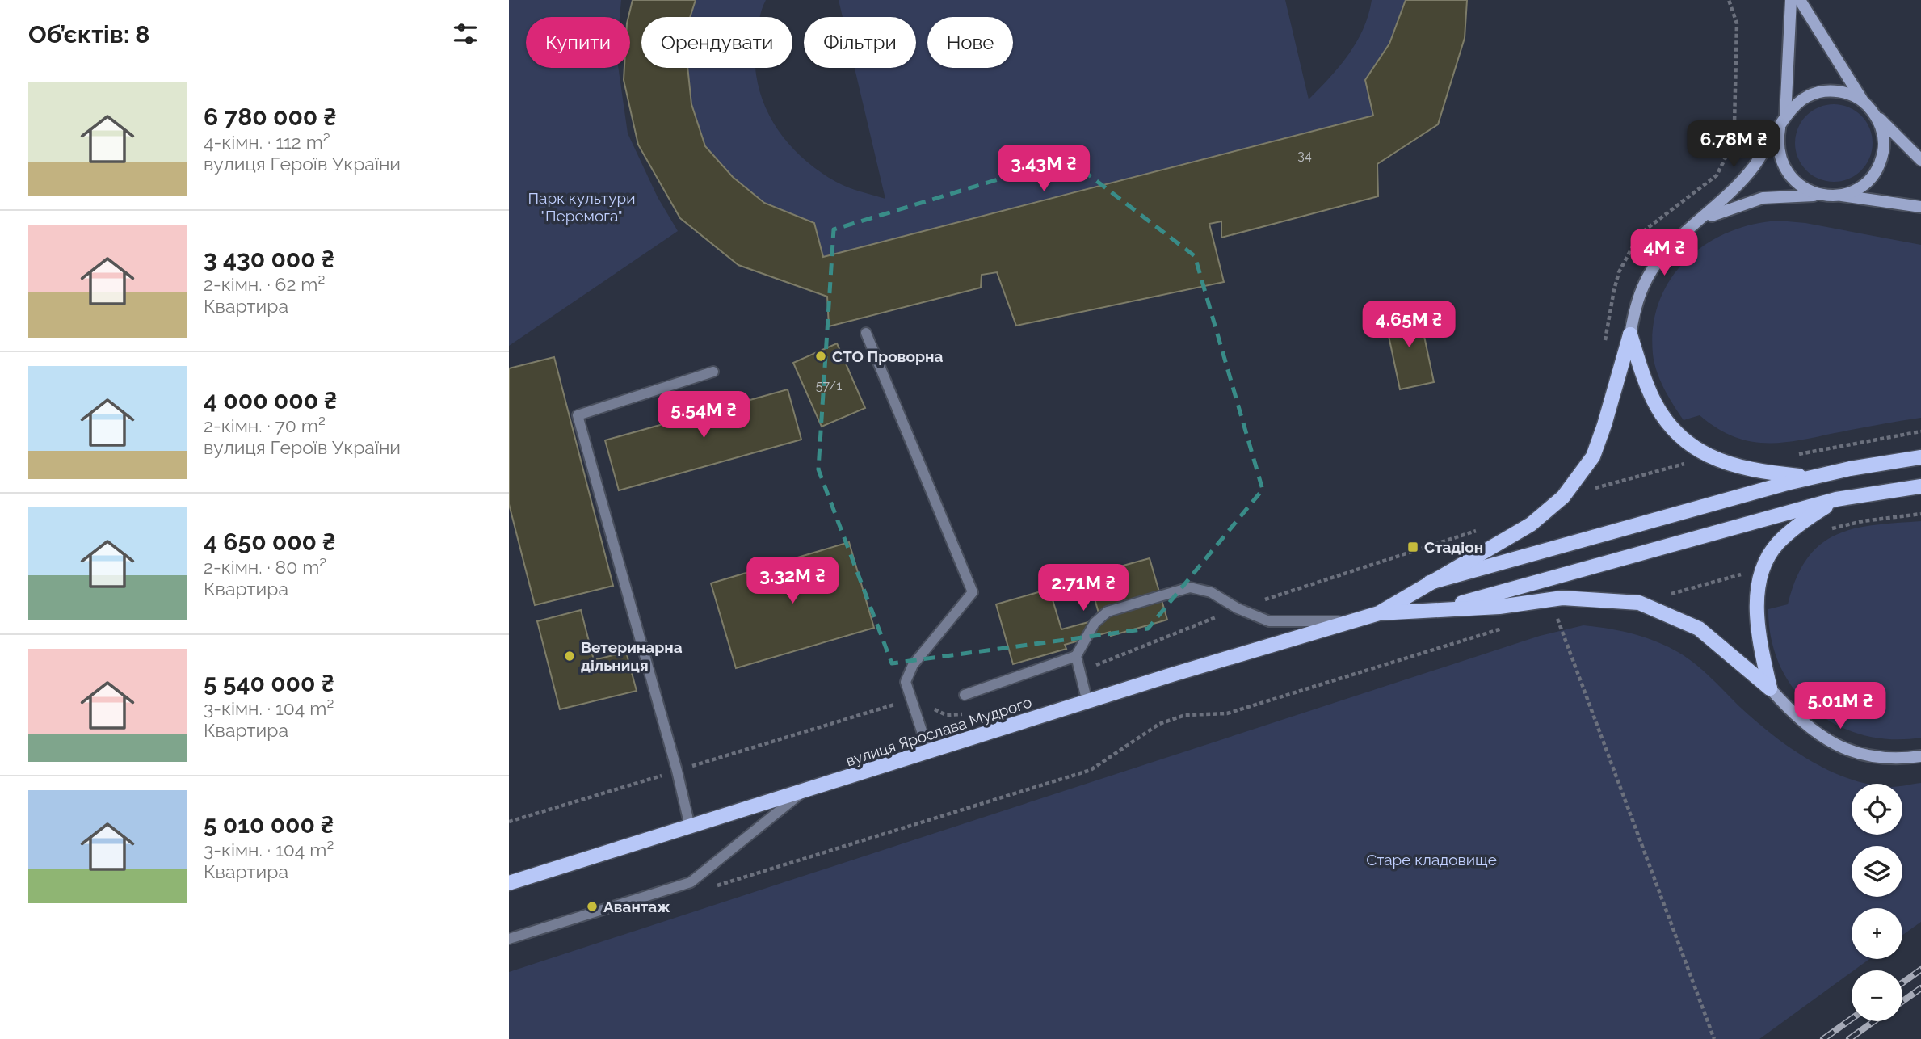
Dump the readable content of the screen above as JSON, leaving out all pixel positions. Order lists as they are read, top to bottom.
{
  "streets": {
    "main road": ["вулиця Ярослава Мудрого"]
  },
  "parks": ["Парк культури \"Перемога\"", "Старе кладовище"],
  "places": {
    "other": ["СТО Проворна", "Ветеринарна дільниця", "Авантаж"],
    "transit": ["Стадіон"]
  },
  "house_numbers": ["34", "57/1"],
  "page": {
    "heading": "Об’єктів: 8",
    "chip": [
      "Купити",
      "Орендувати",
      "Фільтри",
      "Нове"
    ],
    "list": [
      {
        "name": "6 780 000 ₴",
        "note": "4-кімн. · 112 m² · вулиця Героїв України"
      },
      {
        "name": "3 430 000 ₴",
        "note": "2-кімн. · 62 m² · Квартира"
      },
      {
        "name": "4 000 000 ₴",
        "note": "2-кімн. · 70 m² · вулиця Героїв України"
      },
      {
        "name": "4 650 000 ₴",
        "note": "2-кімн. · 80 m² · Квартира"
      },
      {
        "name": "5 540 000 ₴",
        "note": "3-кімн. · 104 m² · Квартира"
      },
      {
        "name": "5 010 000 ₴",
        "note": "3-кімн. · 104 m² · Квартира"
      }
    ],
    "price": [
      "6.78M ₴",
      "3.43M ₴",
      "4M ₴",
      "4.65M ₴",
      "5.54M ₴",
      "3.32M ₴",
      "2.71M ₴",
      "5.01M ₴"
    ],
    "map_buttons": ["+", "−"]
  }
}
